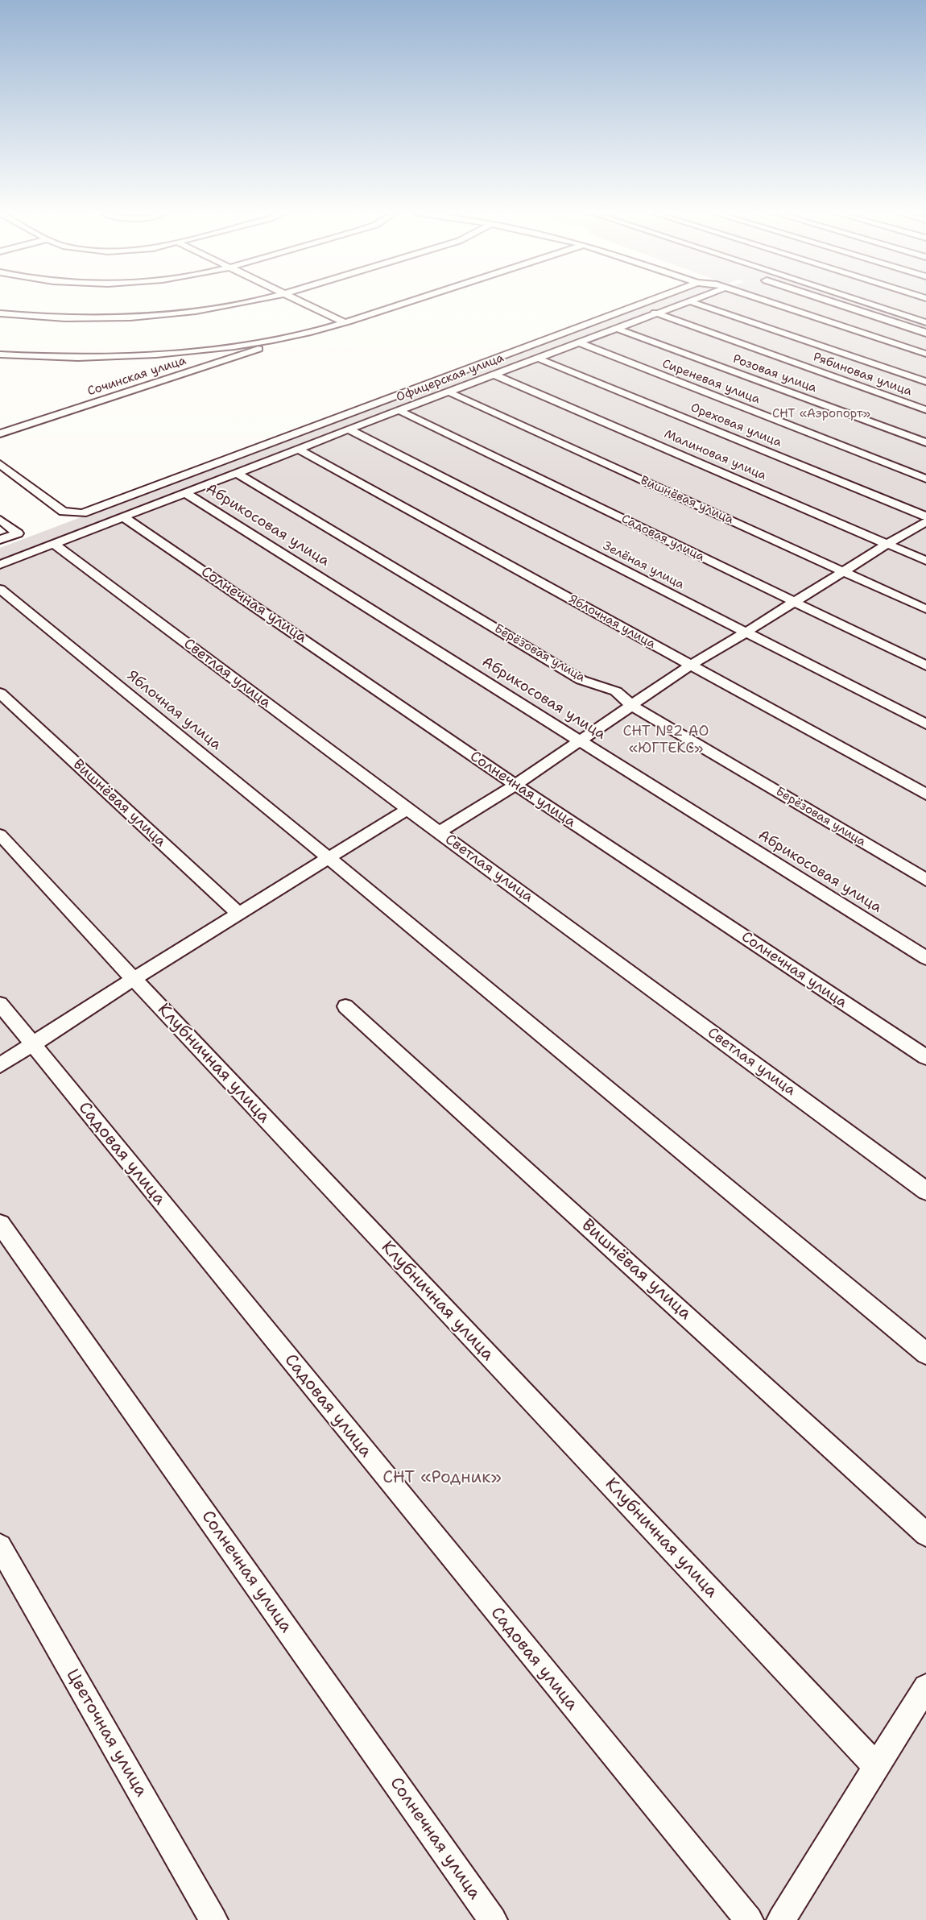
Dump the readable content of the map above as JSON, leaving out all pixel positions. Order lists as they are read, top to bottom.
{
  "streets": {
    "street": [
      "Розовая улица",
      "Рябиновая улица",
      "Сочинская улица",
      "Офицерская улица",
      "Сиреневая улица",
      "Ореховая улица",
      "Малиновая улица",
      "Вишнёвая улица",
      "Абрикосовая улица",
      "Садовая улица",
      "Зелёная улица",
      "Солнечная улица",
      "Яблочная улица",
      "Берёзовая улица",
      "Светлая улица",
      "Клубничная улица",
      "Цветочная улица"
    ]
  },
  "crossings": [
    ["Розовая улица", "Офицерская улица"],
    ["Рябиновая улица", "Офицерская улица"],
    ["Офицерская улица", "Сиреневая улица"],
    ["Офицерская улица", "Ореховая улица"],
    ["Офицерская улица", "Малиновая улица"],
    ["Офицерская улица", "Вишнёвая улица"],
    ["Офицерская улица", "Абрикосовая улица"],
    ["Офицерская улица", "Садовая улица"],
    ["Офицерская улица", "Зелёная улица"],
    ["Офицерская улица", "Солнечная улица"],
    ["Офицерская улица", "Яблочная улица"],
    ["Офицерская улица", "Берёзовая улица"],
    ["Офицерская улица", "Светлая улица"]
  ],
  "parks": ["СНТ «Аэропорт»", "СНТ №2 АО «ЮГТЕКС»", "СНТ «Родник»"]
}
